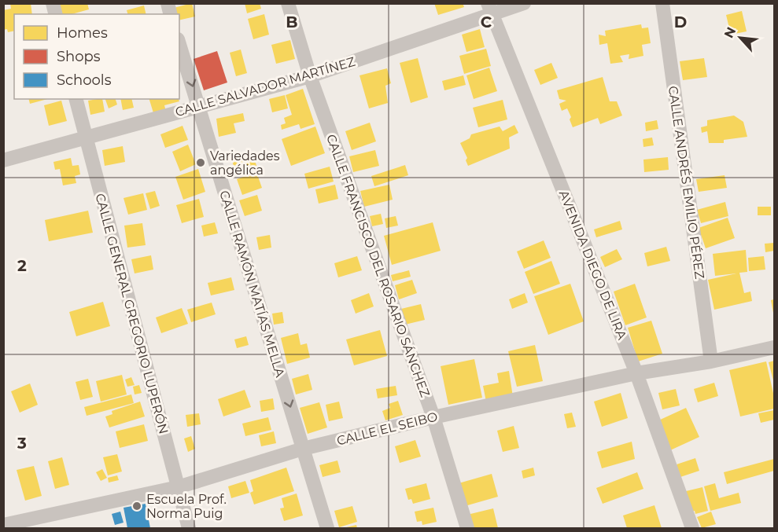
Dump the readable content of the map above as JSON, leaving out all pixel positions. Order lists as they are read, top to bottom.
{
  "streets": {
    "street": [
      "CALLE SALVADOR MARTÍNEZ",
      "CALLE ANDRÉS EMILIO PÉREZ",
      "AVENIDA DIEGO DE LIRA",
      "CALLE FRANCISCO DEL ROSARIO SÁNCHEZ",
      "CALLE RAMÓN MATÍAS MELLA",
      "CALLE GENERAL GREGORIO LUPERÓN",
      "CALLE EL SEIBO"
    ]
  },
  "crossings": [
    ["CALLE SALVADOR MARTÍNEZ", "AVENIDA DIEGO DE LIRA"],
    ["CALLE SALVADOR MARTÍNEZ", "CALLE FRANCISCO DEL ROSARIO SÁNCHEZ"],
    ["CALLE SALVADOR MARTÍNEZ", "CALLE RAMÓN MATÍAS MELLA"],
    ["CALLE SALVADOR MARTÍNEZ", "CALLE GENERAL GREGORIO LUPERÓN"],
    ["CALLE ANDRÉS EMILIO PÉREZ", "CALLE EL SEIBO"],
    ["AVENIDA DIEGO DE LIRA", "CALLE EL SEIBO"],
    ["CALLE FRANCISCO DEL ROSARIO SÁNCHEZ", "CALLE EL SEIBO"],
    ["CALLE RAMÓN MATÍAS MELLA", "CALLE EL SEIBO"],
    ["CALLE GENERAL GREGORIO LUPERÓN", "CALLE EL SEIBO"]
  ],
  "one_way": ["CALLE RAMÓN MATÍAS MELLA"],
  "places": ["Variedades angélica", "Escuela Prof. Norma Puig"],
  "legend": ["Homes", "Shops", "Schools"],
  "north": "top left",
  "grid": {
    "columns": ["B", "C", "D"],
    "rows": ["2", "3"]
  }
}
